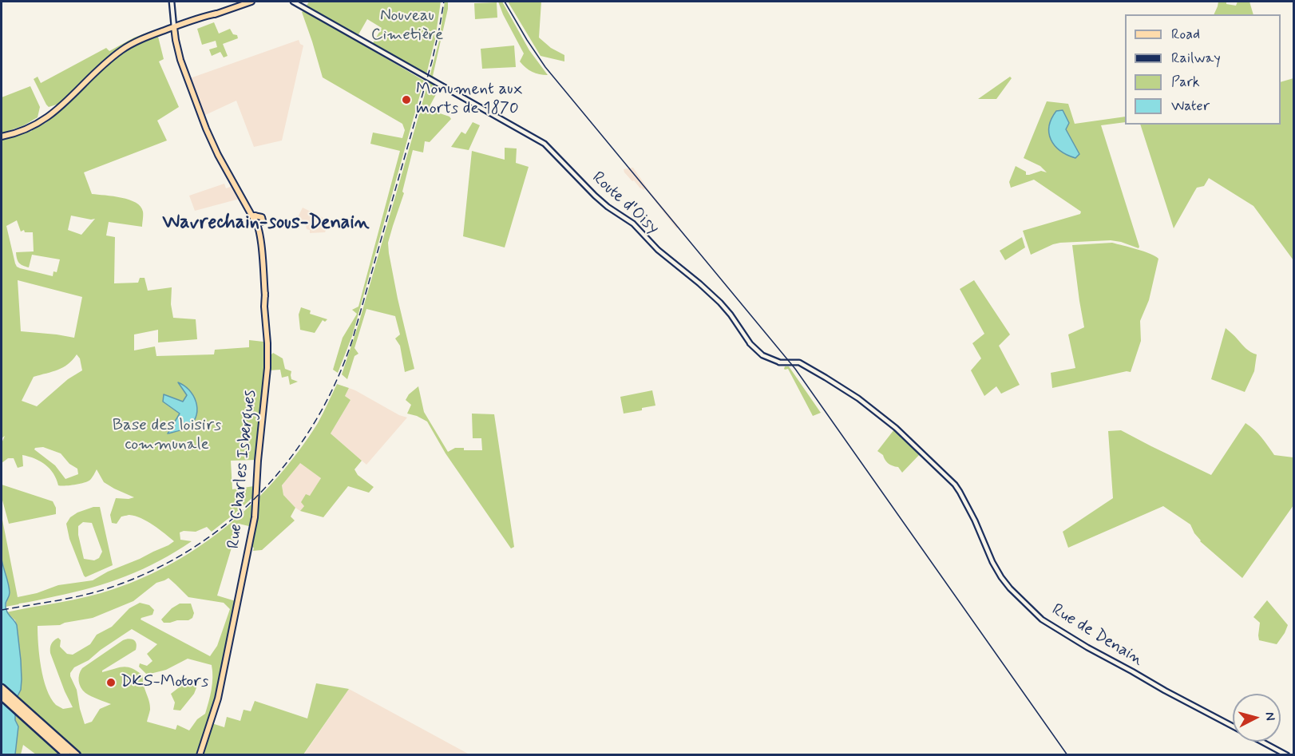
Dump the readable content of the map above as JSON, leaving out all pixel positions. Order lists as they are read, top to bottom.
{
  "streets": {
    "main road": ["Rue Charles Isbergues"],
    "street": ["Route d'Oisy", "Rue de Denain"]
  },
  "crossings": [
    ["Route d'Oisy", "Rue de Denain"]
  ],
  "districts": ["Wavrechain-sous-Denain"],
  "parks": ["Nouveau Cimetière", "Base des loisirs communale"],
  "places": ["Monument aux morts de 1870", "DKS-Motors"],
  "legend": [
    "Road",
    "Railway",
    "Park",
    "Water"
  ],
  "north": "right"
}
